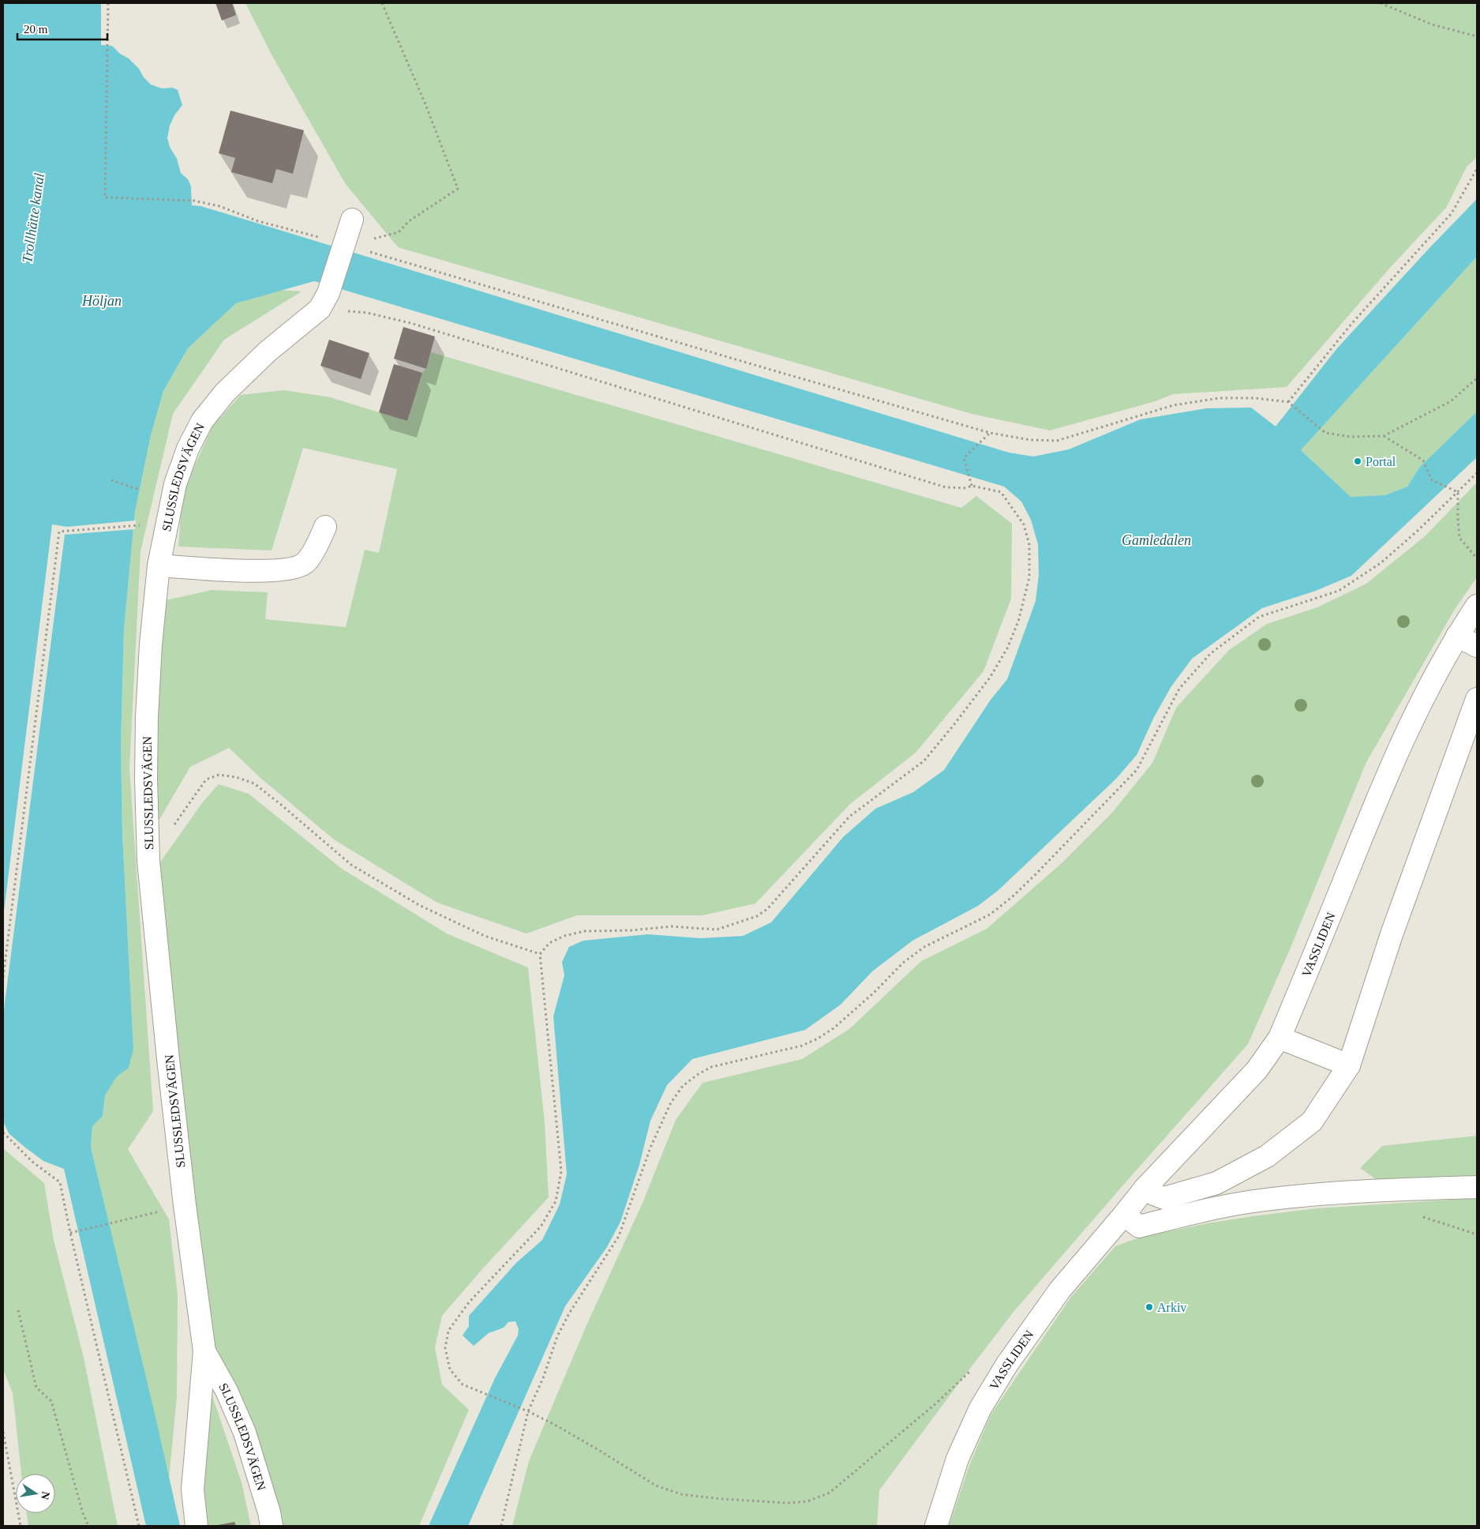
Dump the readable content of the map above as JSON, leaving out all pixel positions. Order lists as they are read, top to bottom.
{
  "streets": {
    "street": ["SLUSSLEDSVÄGEN", "VASSLIDEN"]
  },
  "water": ["Trollhätte kanal", "Höljan", "Gamledalen"],
  "places": ["Portal", "Arkiv"],
  "scale_bar": "20 m",
  "north": "right"
}
